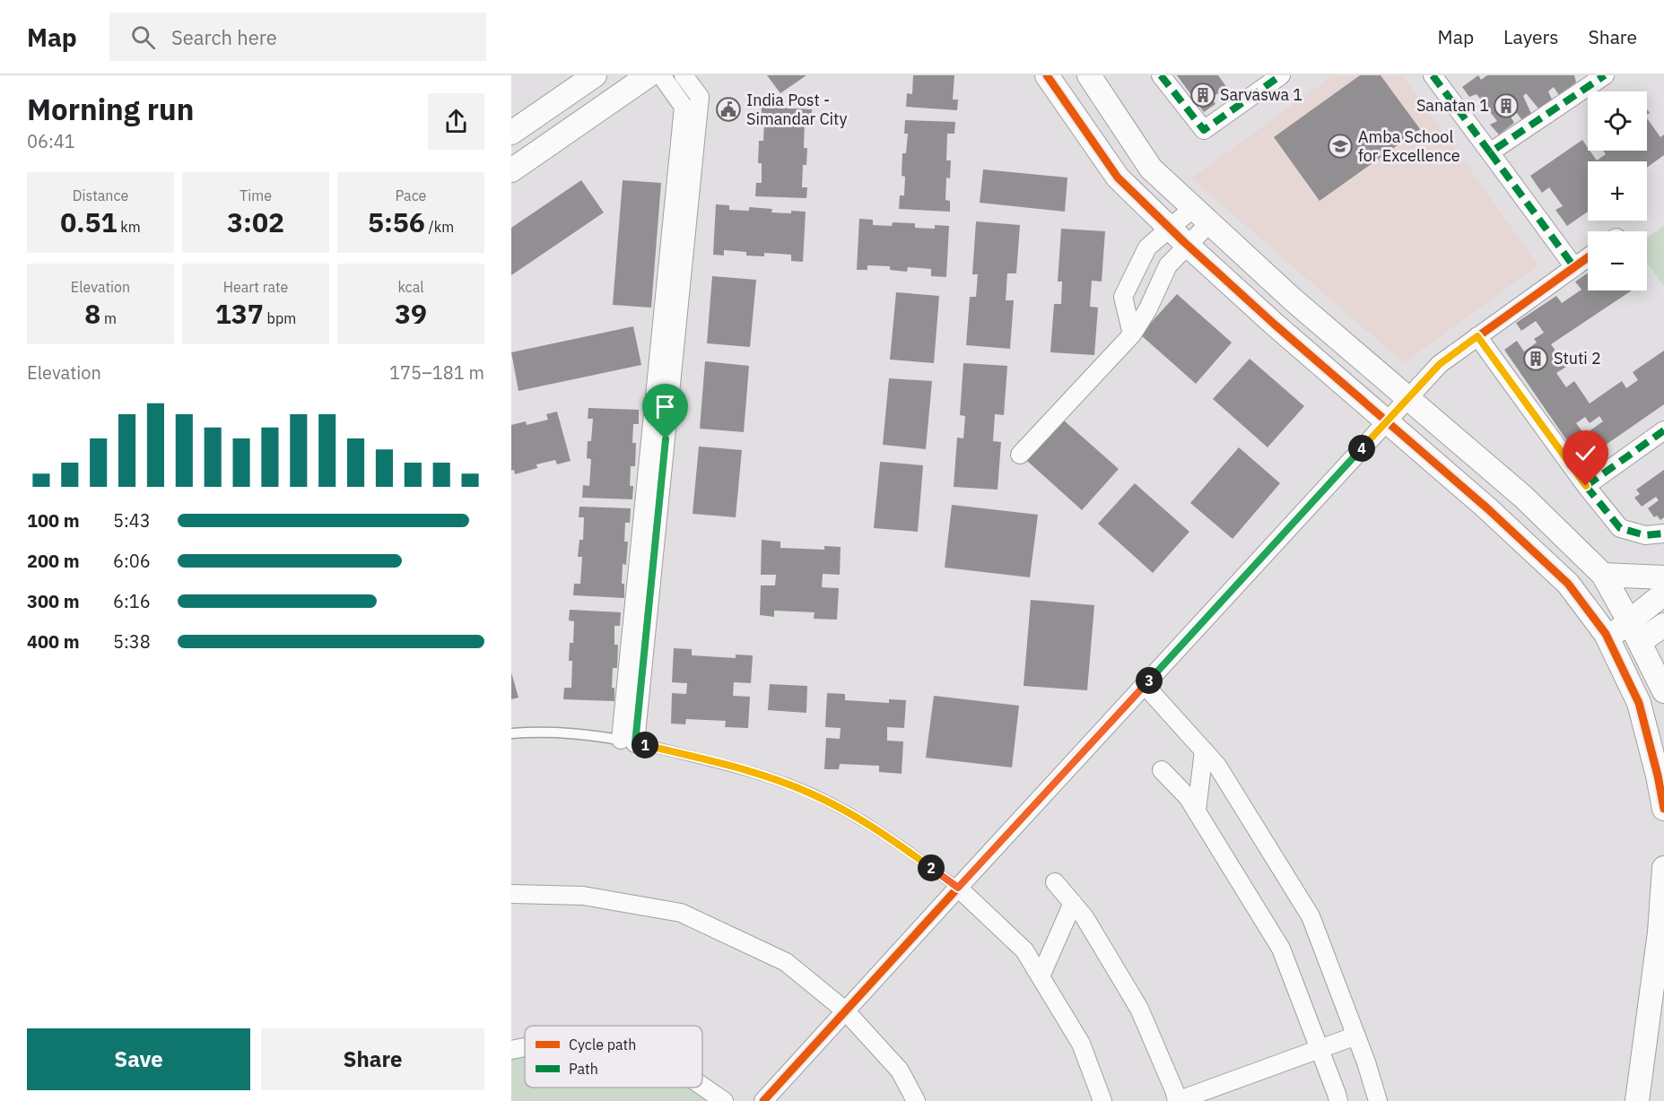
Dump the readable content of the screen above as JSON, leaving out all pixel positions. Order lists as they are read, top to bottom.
{
  "places": {
    "building": ["Sarvaswa 1", "Sanatan 1", "Stuti 2"],
    "public building": ["India Post - Simandar City"],
    "school or university": ["Amba School for Excellence"]
  },
  "legend": ["Cycle path", "Path"],
  "page": {
    "header": "Map",
    "search": "Search here",
    "nav": ["Map", "Layers", "Share"],
    "heading": ["Morning run", "06:41"],
    "map_buttons": ["+", "−"],
    "stats": [
      ["Distance", "0.51 km"],
      ["Time", "3:02"],
      ["Pace", "5:56 /km"],
      ["Elevation", "8 m"],
      ["Heart rate", "137 bpm"],
      ["kcal", "39"]
    ],
    "chart": ["Elevation", "175–181 m"],
    "pins": [
      "4",
      "3",
      "1",
      "2"
    ],
    "list": [
      {
        "name": "100 m",
        "note": "5:43"
      },
      {
        "name": "200 m",
        "note": "6:06"
      },
      {
        "name": "300 m",
        "note": "6:16"
      },
      {
        "name": "400 m",
        "note": "5:38"
      }
    ],
    "buttons": ["Save", "Share"]
  }
}
